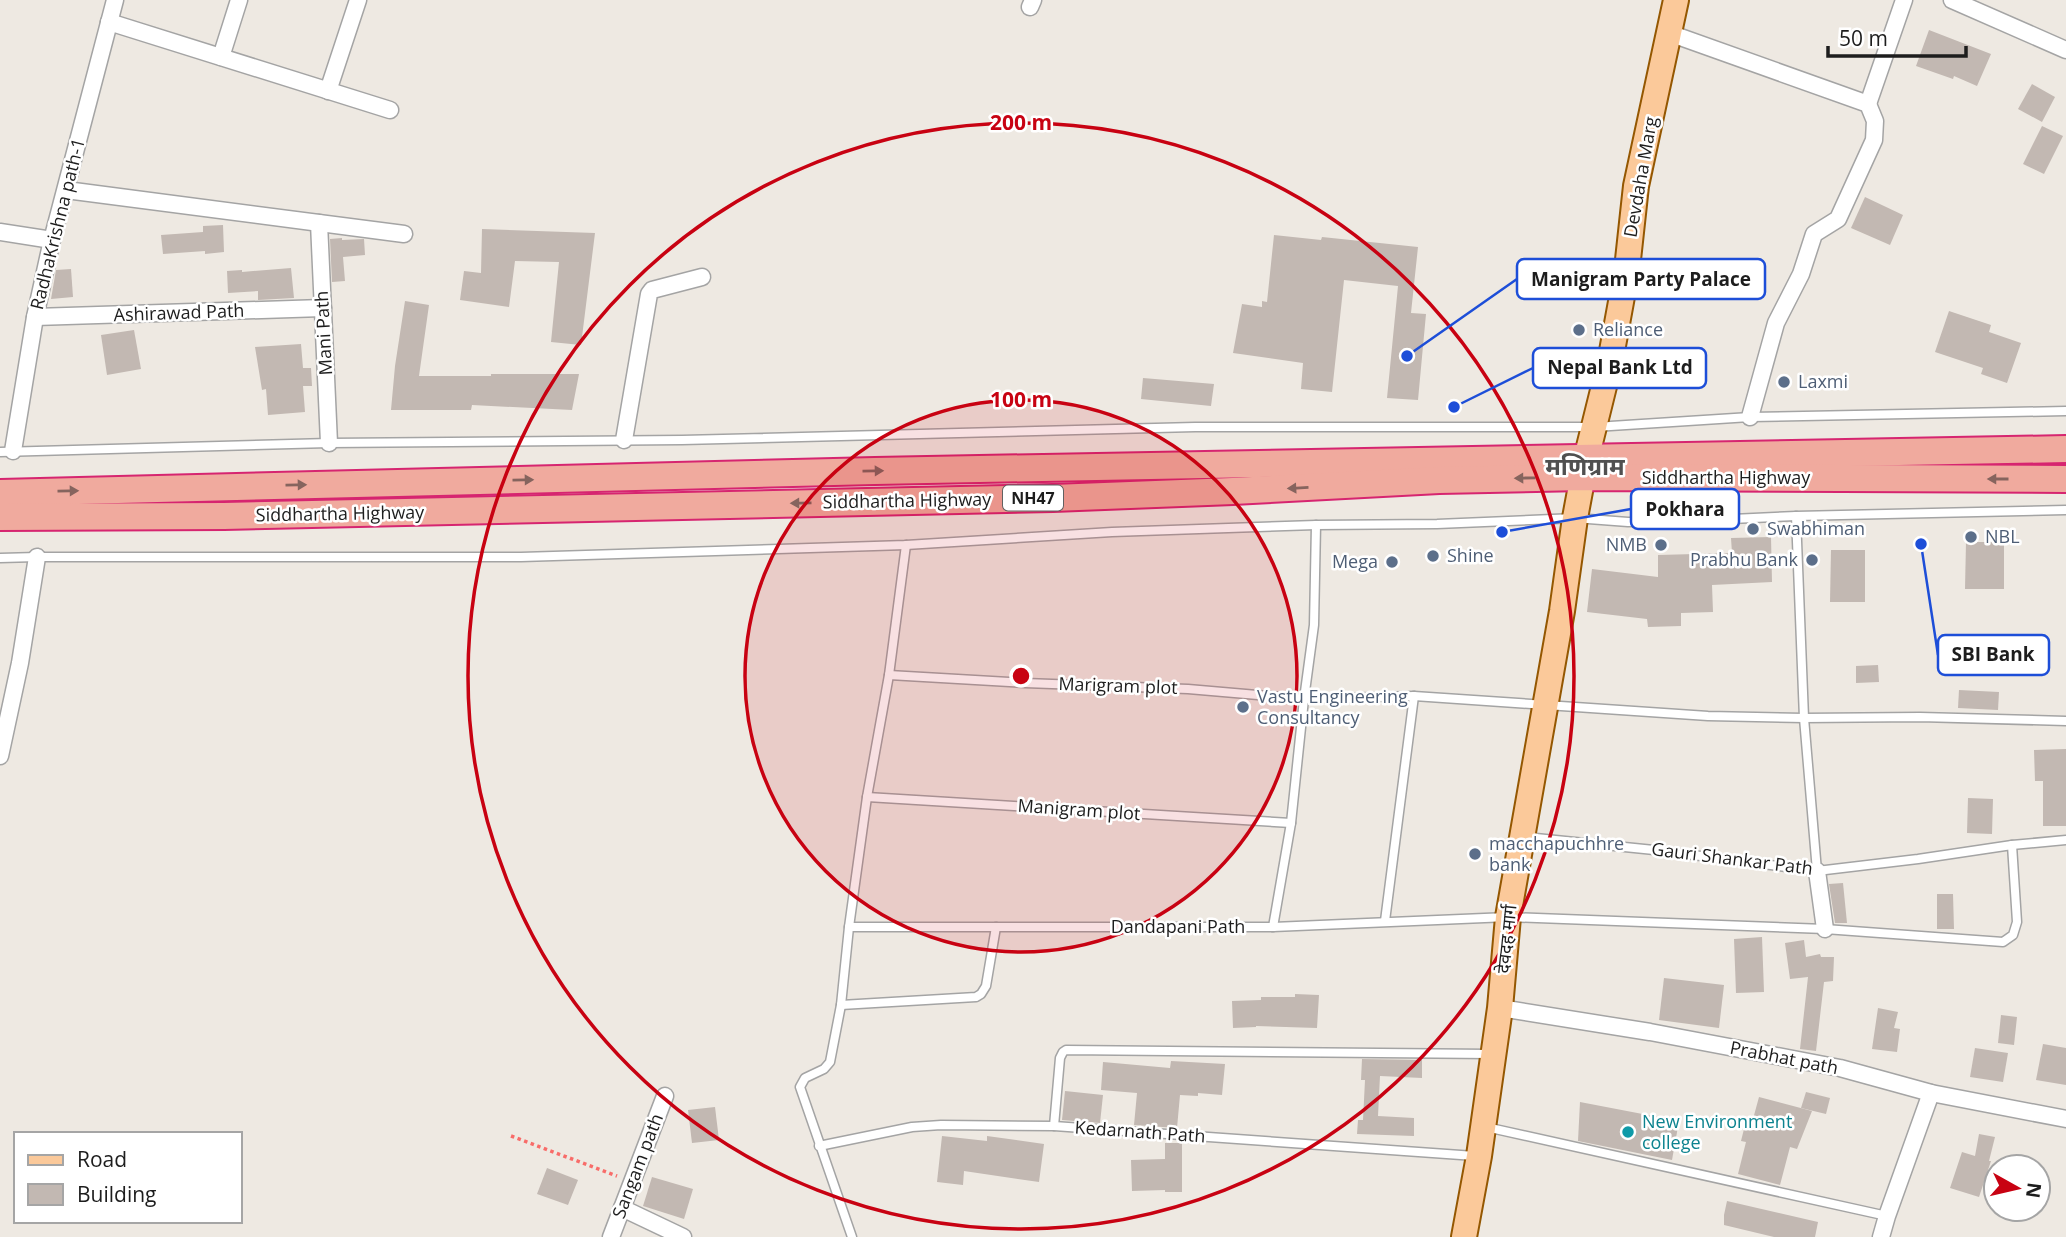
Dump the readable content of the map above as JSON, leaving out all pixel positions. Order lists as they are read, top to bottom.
{
  "streets": {
    "highway": ["Siddhartha Highway", "NH47"],
    "main road": ["Devdaha Marg", "देवदह मार्ग"],
    "street": [
      "RadhaKrishna path-1",
      "Ashirawad Path",
      "Mani Path",
      "Prabhat path",
      "Sangam path"
    ],
    "lane": [
      "Marigram plot",
      "Manigram plot",
      "Gauri Shankar Path",
      "Dandapani Path",
      "Kedarnath Path"
    ]
  },
  "crossings": [
    ["Devdaha Marg", "Siddhartha Highway"],
    ["Devdaha Marg", "देवदह मार्ग"],
    ["RadhaKrishna path-1", "Ashirawad Path"],
    ["Ashirawad Path", "Mani Path"],
    ["Marigram plot", "देवदह मार्ग"],
    ["Gauri Shankar Path", "Dandapani Path"],
    ["Gauri Shankar Path", "देवदह मार्ग"],
    ["Dandapani Path", "देवदह मार्ग"],
    ["देवदह मार्ग", "Prabhat path"],
    ["देवदह मार्ग", "Kedarnath Path"]
  ],
  "districts": ["मणिग्राम"],
  "places": [
    "Reliance",
    "Manigram Party Palace",
    "Laxmi",
    "Nepal Bank Ltd",
    "Swabhiman",
    "Pokhara",
    "NBL",
    "SBI Bank",
    "NMB",
    "Shine",
    "Prabhu Bank",
    "Mega",
    "Vastu Engineering Consultancy",
    "macchapuchhre bank",
    "New Environment college"
  ],
  "legend": ["Road", "Building"],
  "scale_bar": "50 m",
  "north": "right",
  "rings": ["200 m", "100 m"]
}
